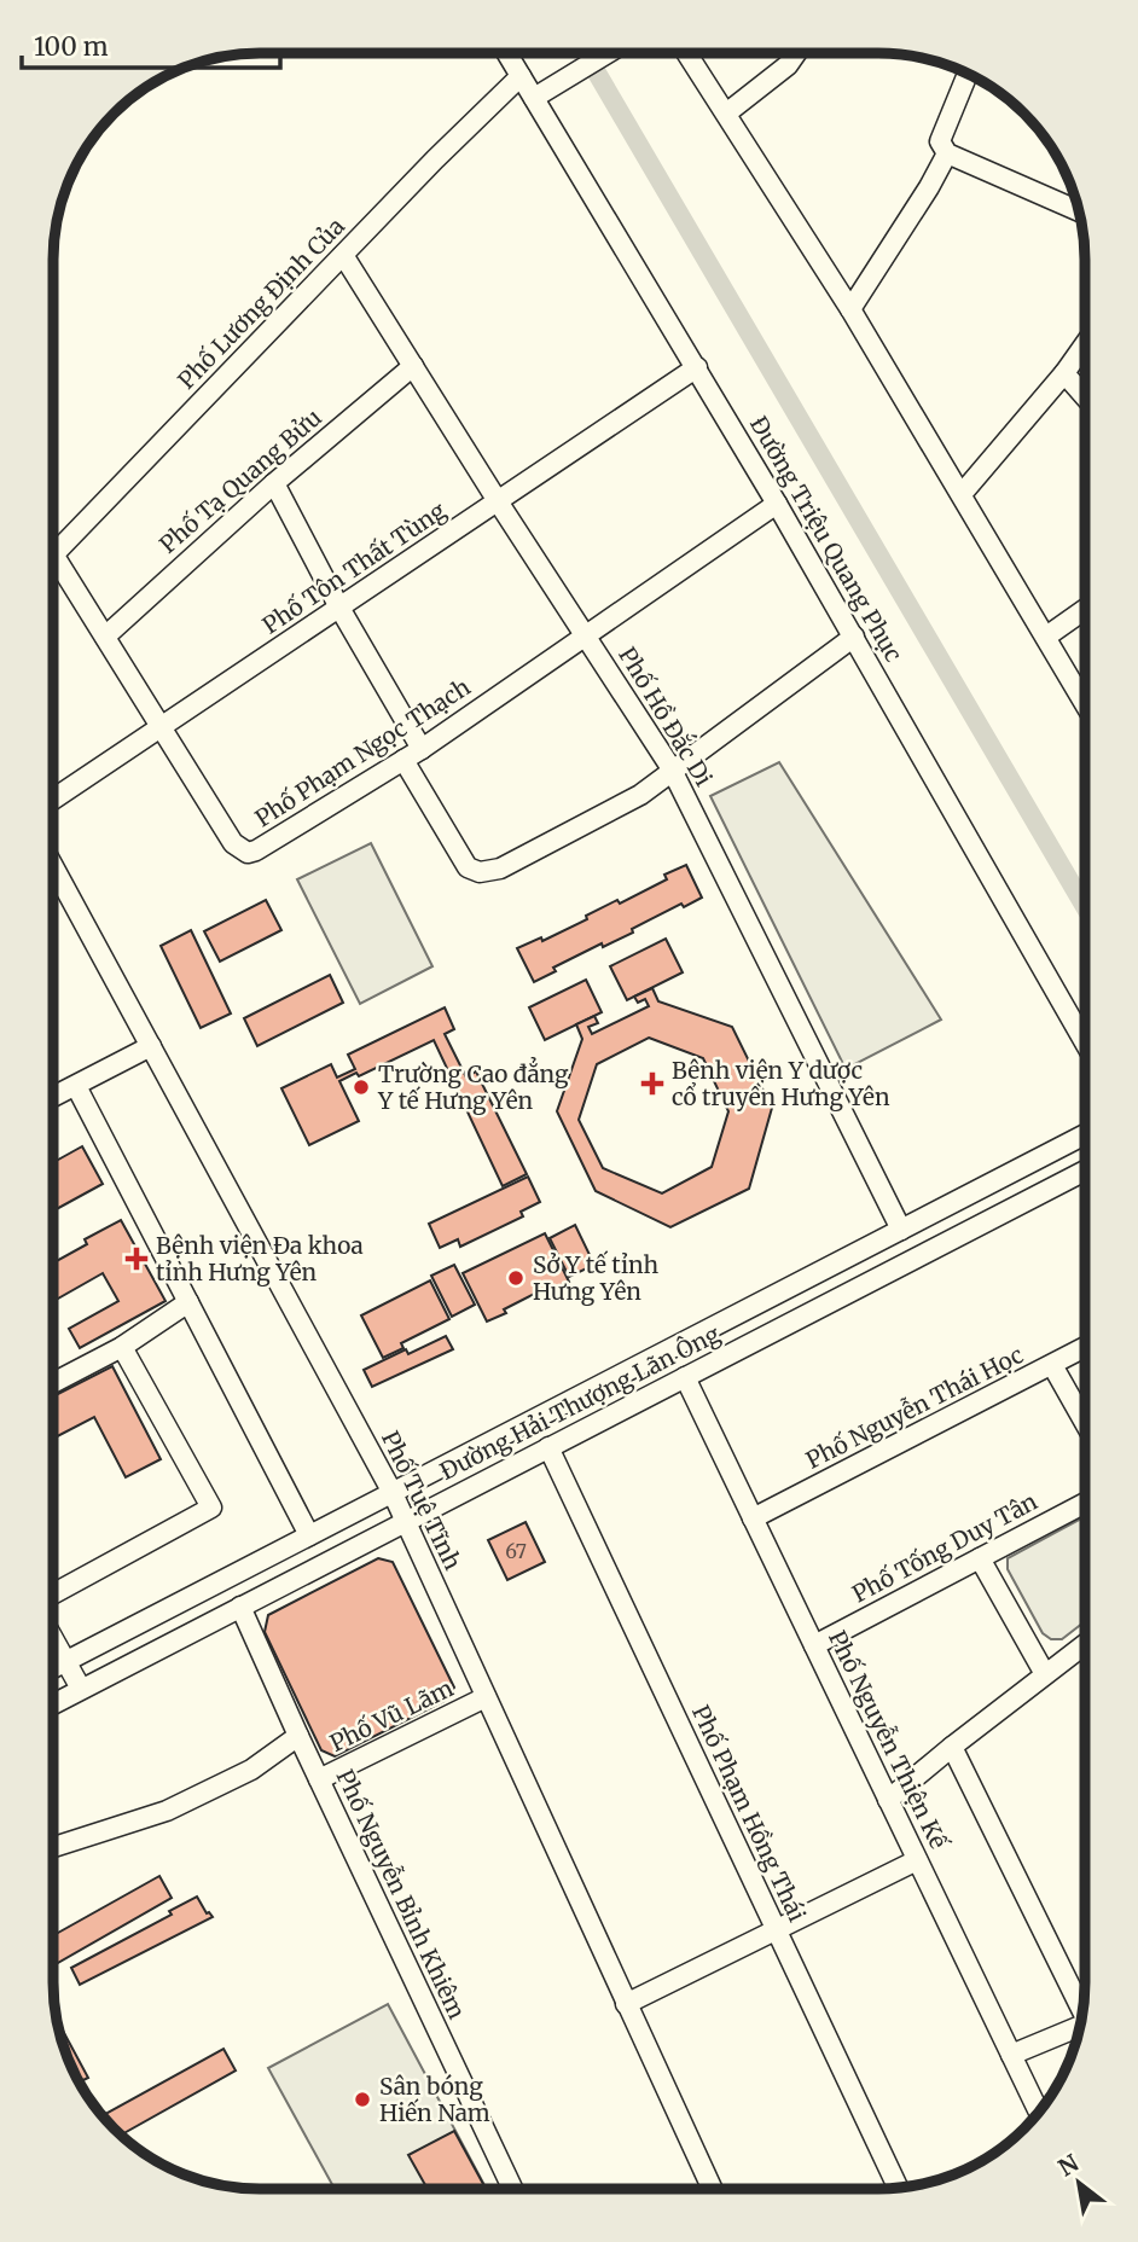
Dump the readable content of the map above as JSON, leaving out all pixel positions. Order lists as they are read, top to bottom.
{
  "streets": {
    "street": [
      "Phố Lương Định Của",
      "Phố Tạ Quang Bửu",
      "Đường Triệu Quang Phục",
      "Phố Tôn Thất Tùng",
      "Phố Hồ Đắc Di",
      "Phố Phạm Ngọc Thạch",
      "Đường Hải Thượng Lãn Ông",
      "Phố Nguyễn Thái Học",
      "Phố Tuệ Tĩnh",
      "Phố Tống Duy Tân",
      "Phố Vũ Lãm",
      "Phố Nguyễn Thiện Kế",
      "Phố Phạm Hồng Thái",
      "Phố Nguyễn Bỉnh Khiêm"
    ]
  },
  "crossings": [
    ["Phố Lương Định Của", "Đường Triệu Quang Phục"],
    ["Phố Lương Định Của", "Phố Hồ Đắc Di"],
    ["Phố Tạ Quang Bửu", "Phố Hồ Đắc Di"],
    ["Phố Tạ Quang Bửu", "Phố Phạm Ngọc Thạch"],
    ["Đường Triệu Quang Phục", "Phố Tôn Thất Tùng"],
    ["Đường Triệu Quang Phục", "Phố Phạm Ngọc Thạch"],
    ["Phố Tôn Thất Tùng", "Phố Hồ Đắc Di"],
    ["Phố Tôn Thất Tùng", "Phố Phạm Ngọc Thạch"],
    ["Phố Hồ Đắc Di", "Phố Phạm Ngọc Thạch"],
    ["Phố Hồ Đắc Di", "Đường Hải Thượng Lãn Ông"],
    ["Đường Hải Thượng Lãn Ông", "Phố Tuệ Tĩnh"],
    ["Đường Hải Thượng Lãn Ông", "Phố Nguyễn Thiện Kế"],
    ["Đường Hải Thượng Lãn Ông", "Phố Phạm Hồng Thái"],
    ["Đường Hải Thượng Lãn Ông", "Phố Nguyễn Bỉnh Khiêm"],
    ["Phố Nguyễn Thái Học", "Phố Nguyễn Thiện Kế"],
    ["Phố Tuệ Tĩnh", "Phố Vũ Lãm"],
    ["Phố Tống Duy Tân", "Phố Nguyễn Thiện Kế"],
    ["Phố Vũ Lãm", "Phố Nguyễn Bỉnh Khiêm"]
  ],
  "places": {
    "health": ["Bệnh viện Y dược cổ truyền Hưng Yên", "Bệnh viện Đa khoa tỉnh Hưng Yên"],
    "other": ["Trường Cao đẳng Y tế Hưng Yên", "Sở Y tế tỉnh Hưng Yên", "Sân bóng Hiến Nam"]
  },
  "house_numbers": ["67"],
  "scale_bar": "100 m",
  "north": "top left"
}
